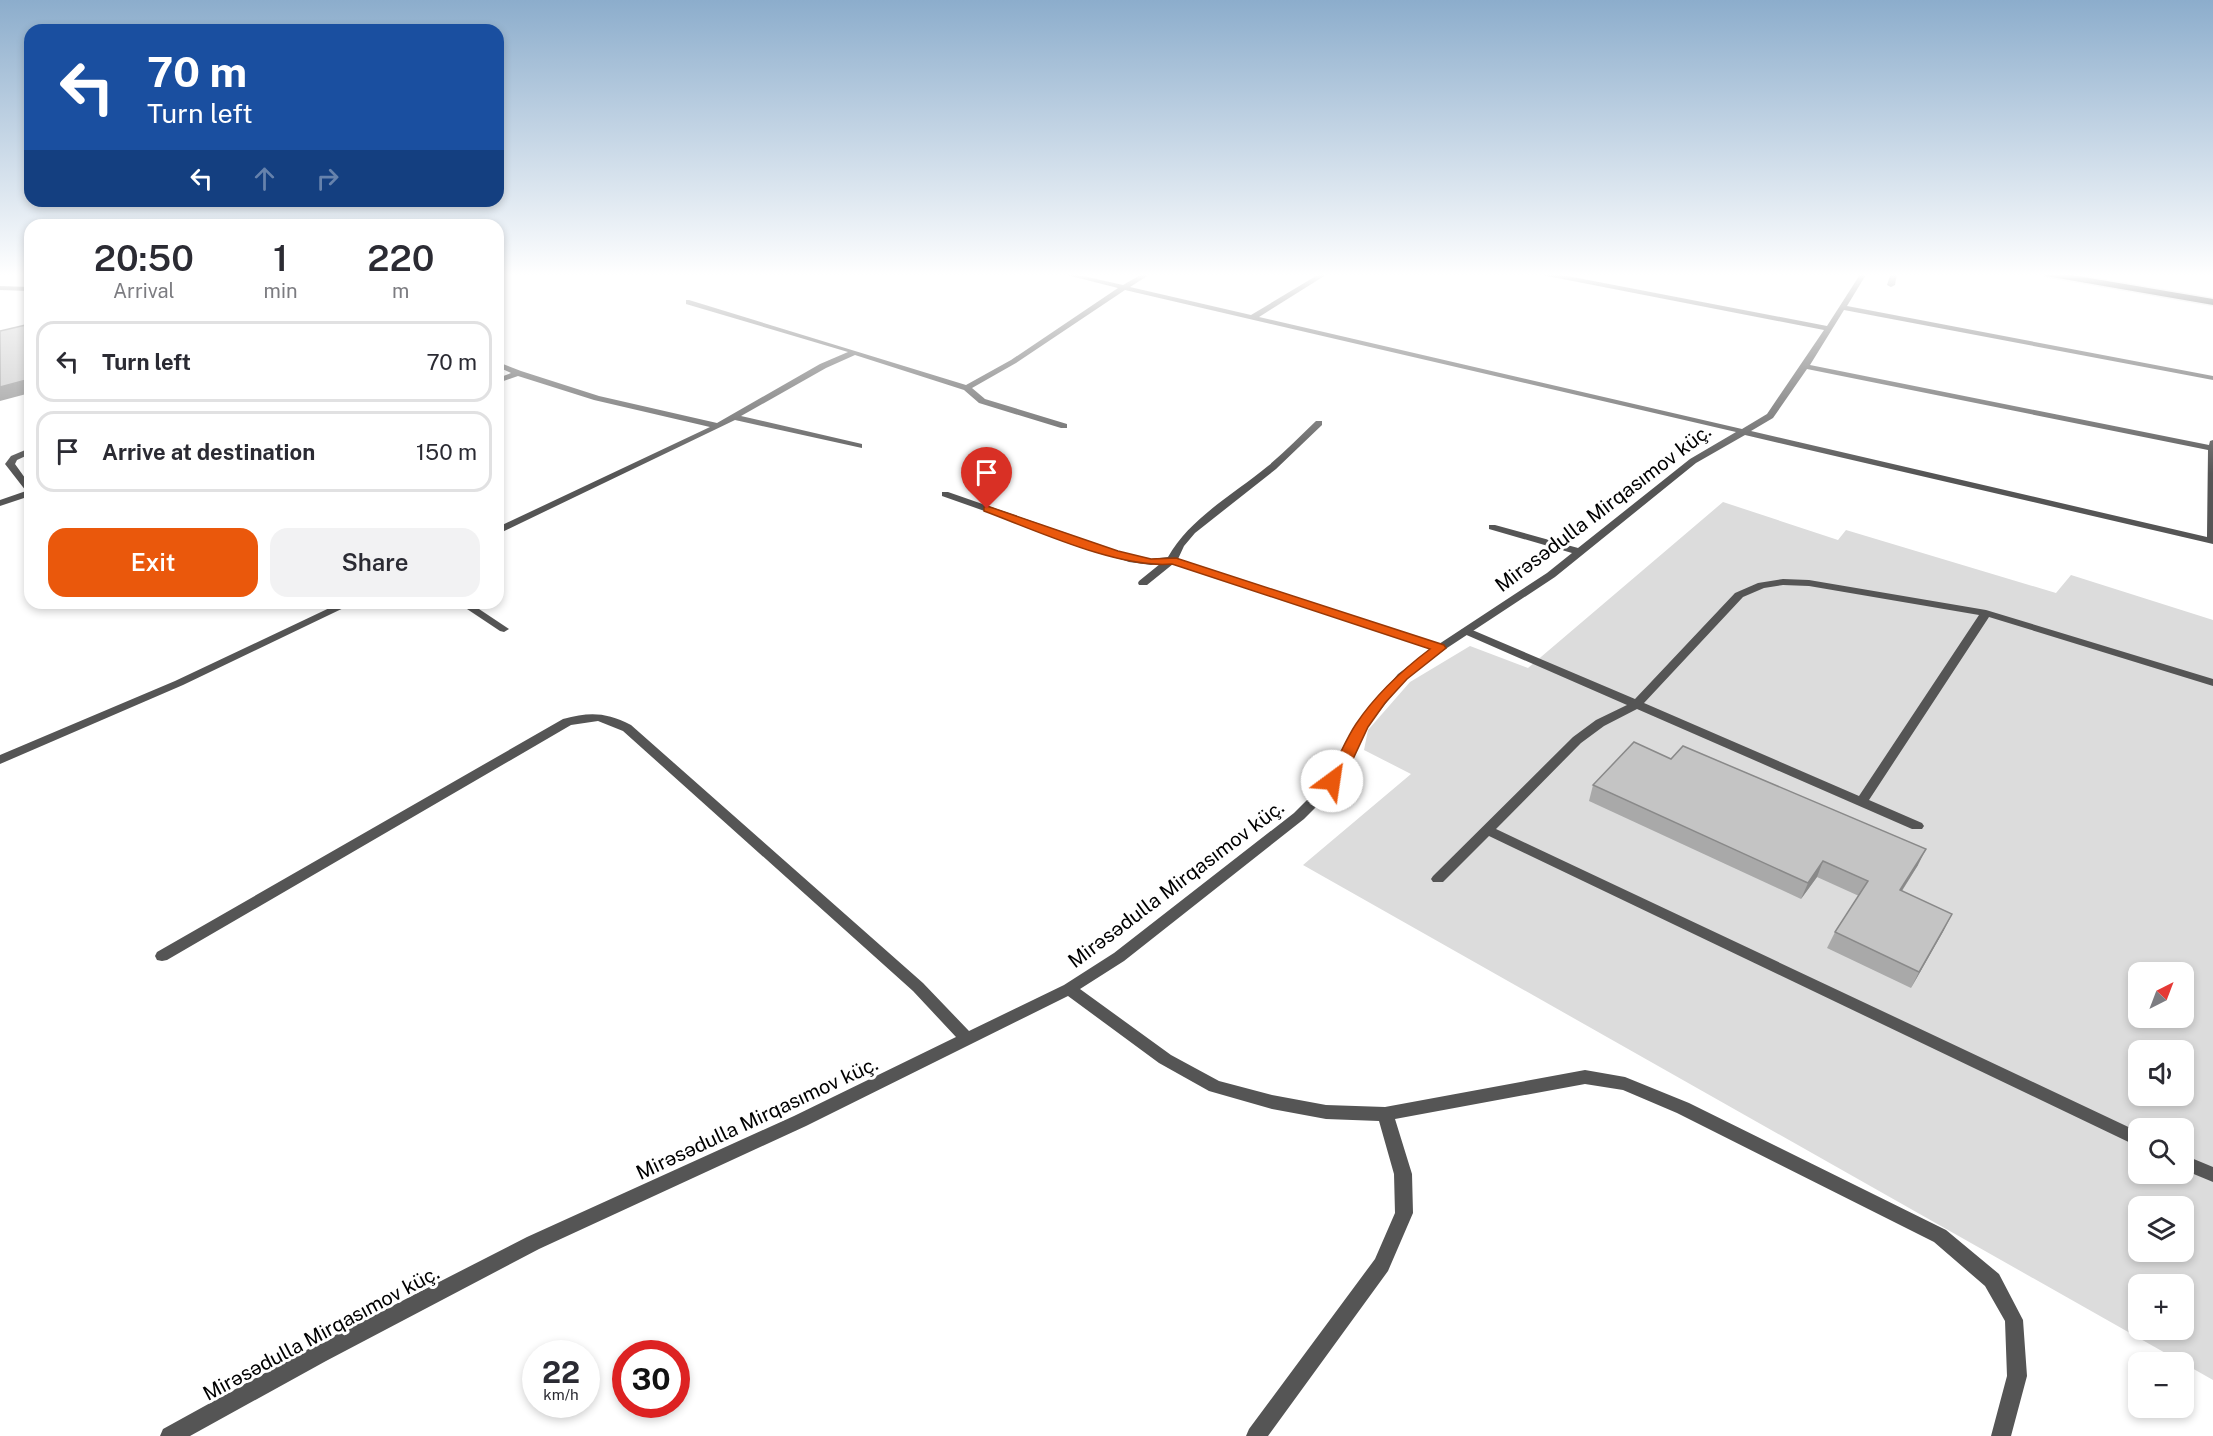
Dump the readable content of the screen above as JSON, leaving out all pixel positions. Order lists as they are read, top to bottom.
{
  "streets": {
    "street": ["Mirəsədulla Mirqasımov küç."]
  },
  "north": "top right",
  "page": {
    "turn": ["70 m", "Turn left"],
    "eta": [
      "20:50",
      "Arrival",
      "1",
      "min",
      "220",
      "m"
    ],
    "list": [
      {
        "name": "Turn left",
        "value": "70 m"
      },
      {
        "name": "Arrive at destination",
        "value": "150 m"
      }
    ],
    "buttons": ["Exit", "Share"],
    "map_buttons": ["+", "−"],
    "speed": "22 km/h",
    "limit": "30"
  }
}
